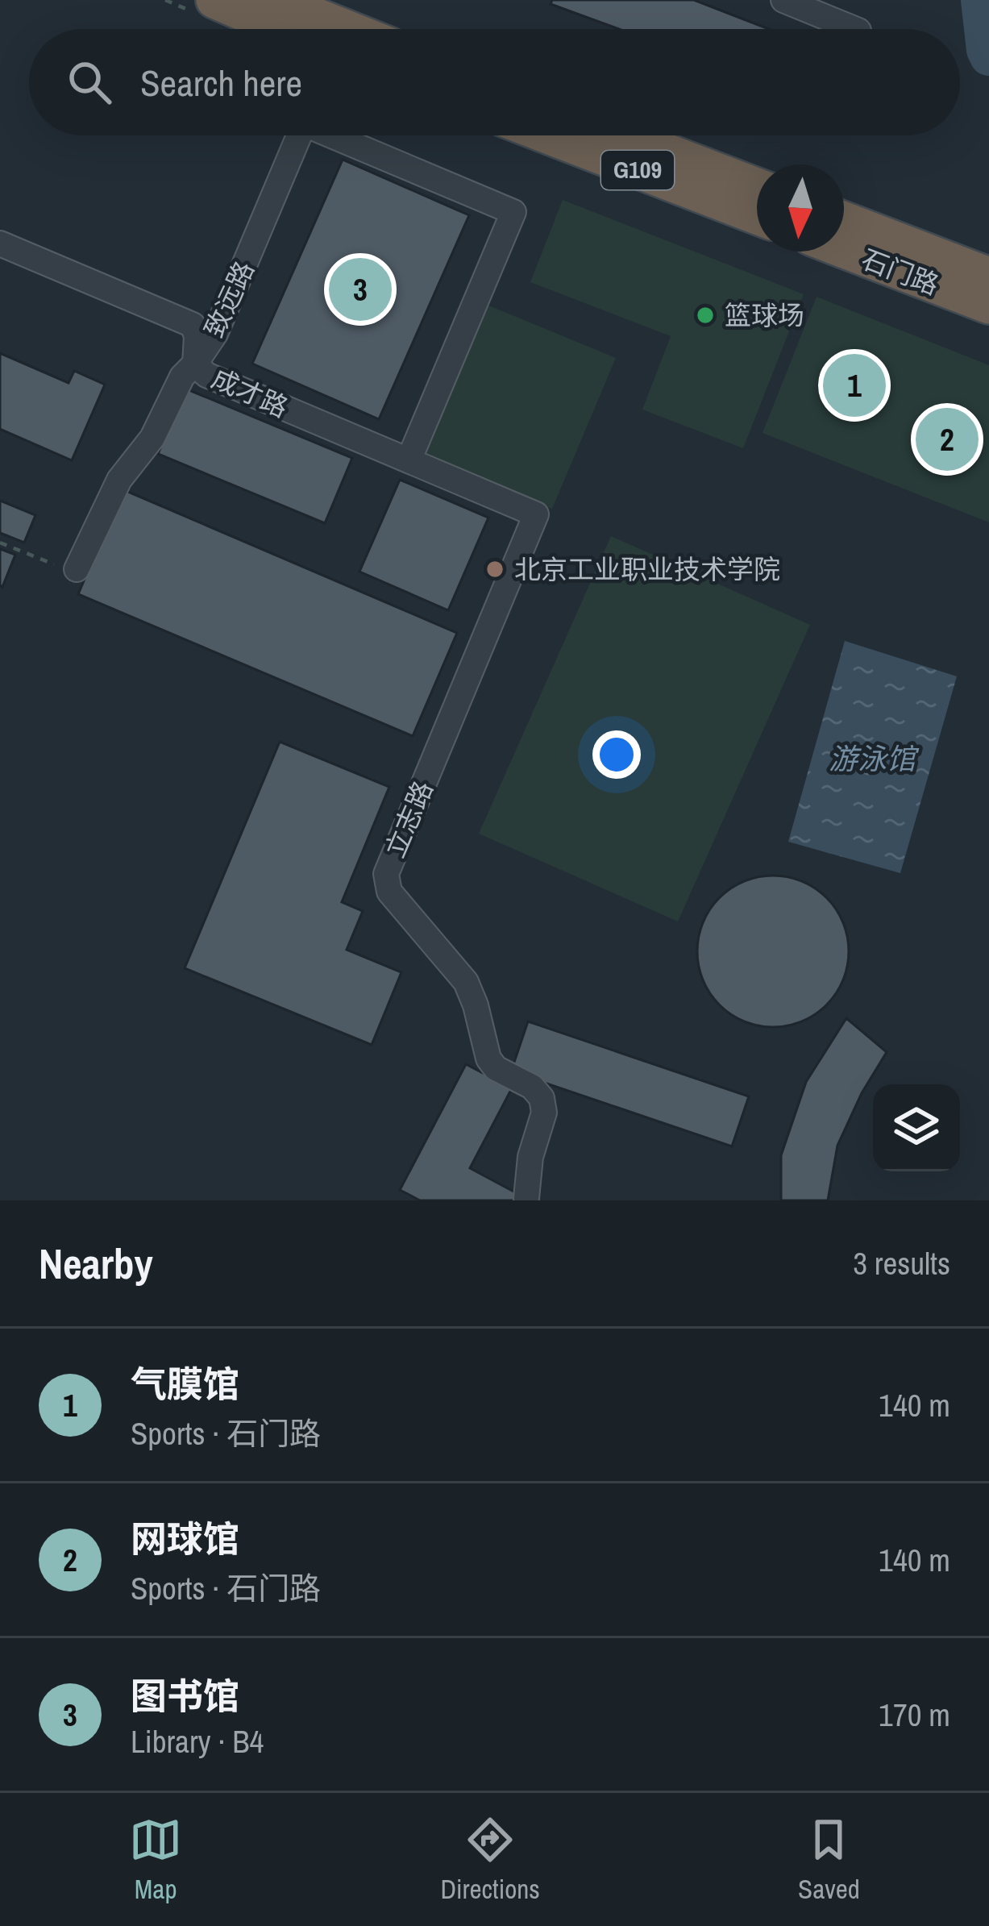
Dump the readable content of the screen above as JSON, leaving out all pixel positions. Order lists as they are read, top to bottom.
{
  "streets": {
    "highway": ["G109", "石门路"],
    "street": ["致远路", "成才路", "立志路"]
  },
  "crossings": [
    ["致远路", "成才路"],
    ["成才路", "立志路"]
  ],
  "water": ["游泳馆"],
  "places": ["篮球场", "北京工业职业技术学院"],
  "north": "bottom",
  "page": {
    "search": "Search here",
    "pins": ["3", "1", "2"],
    "heading": ["Nearby", "3 results"],
    "list": [
      {
        "mark": "1",
        "name": "气膜馆",
        "note": "Sports · 石门路",
        "value": "140 m"
      },
      {
        "mark": "2",
        "name": "网球馆",
        "note": "Sports · 石门路",
        "value": "140 m"
      },
      {
        "mark": "3",
        "name": "图书馆",
        "note": "Library · B4",
        "value": "170 m"
      }
    ],
    "nav": ["Map", "Directions", "Saved"]
  }
}
